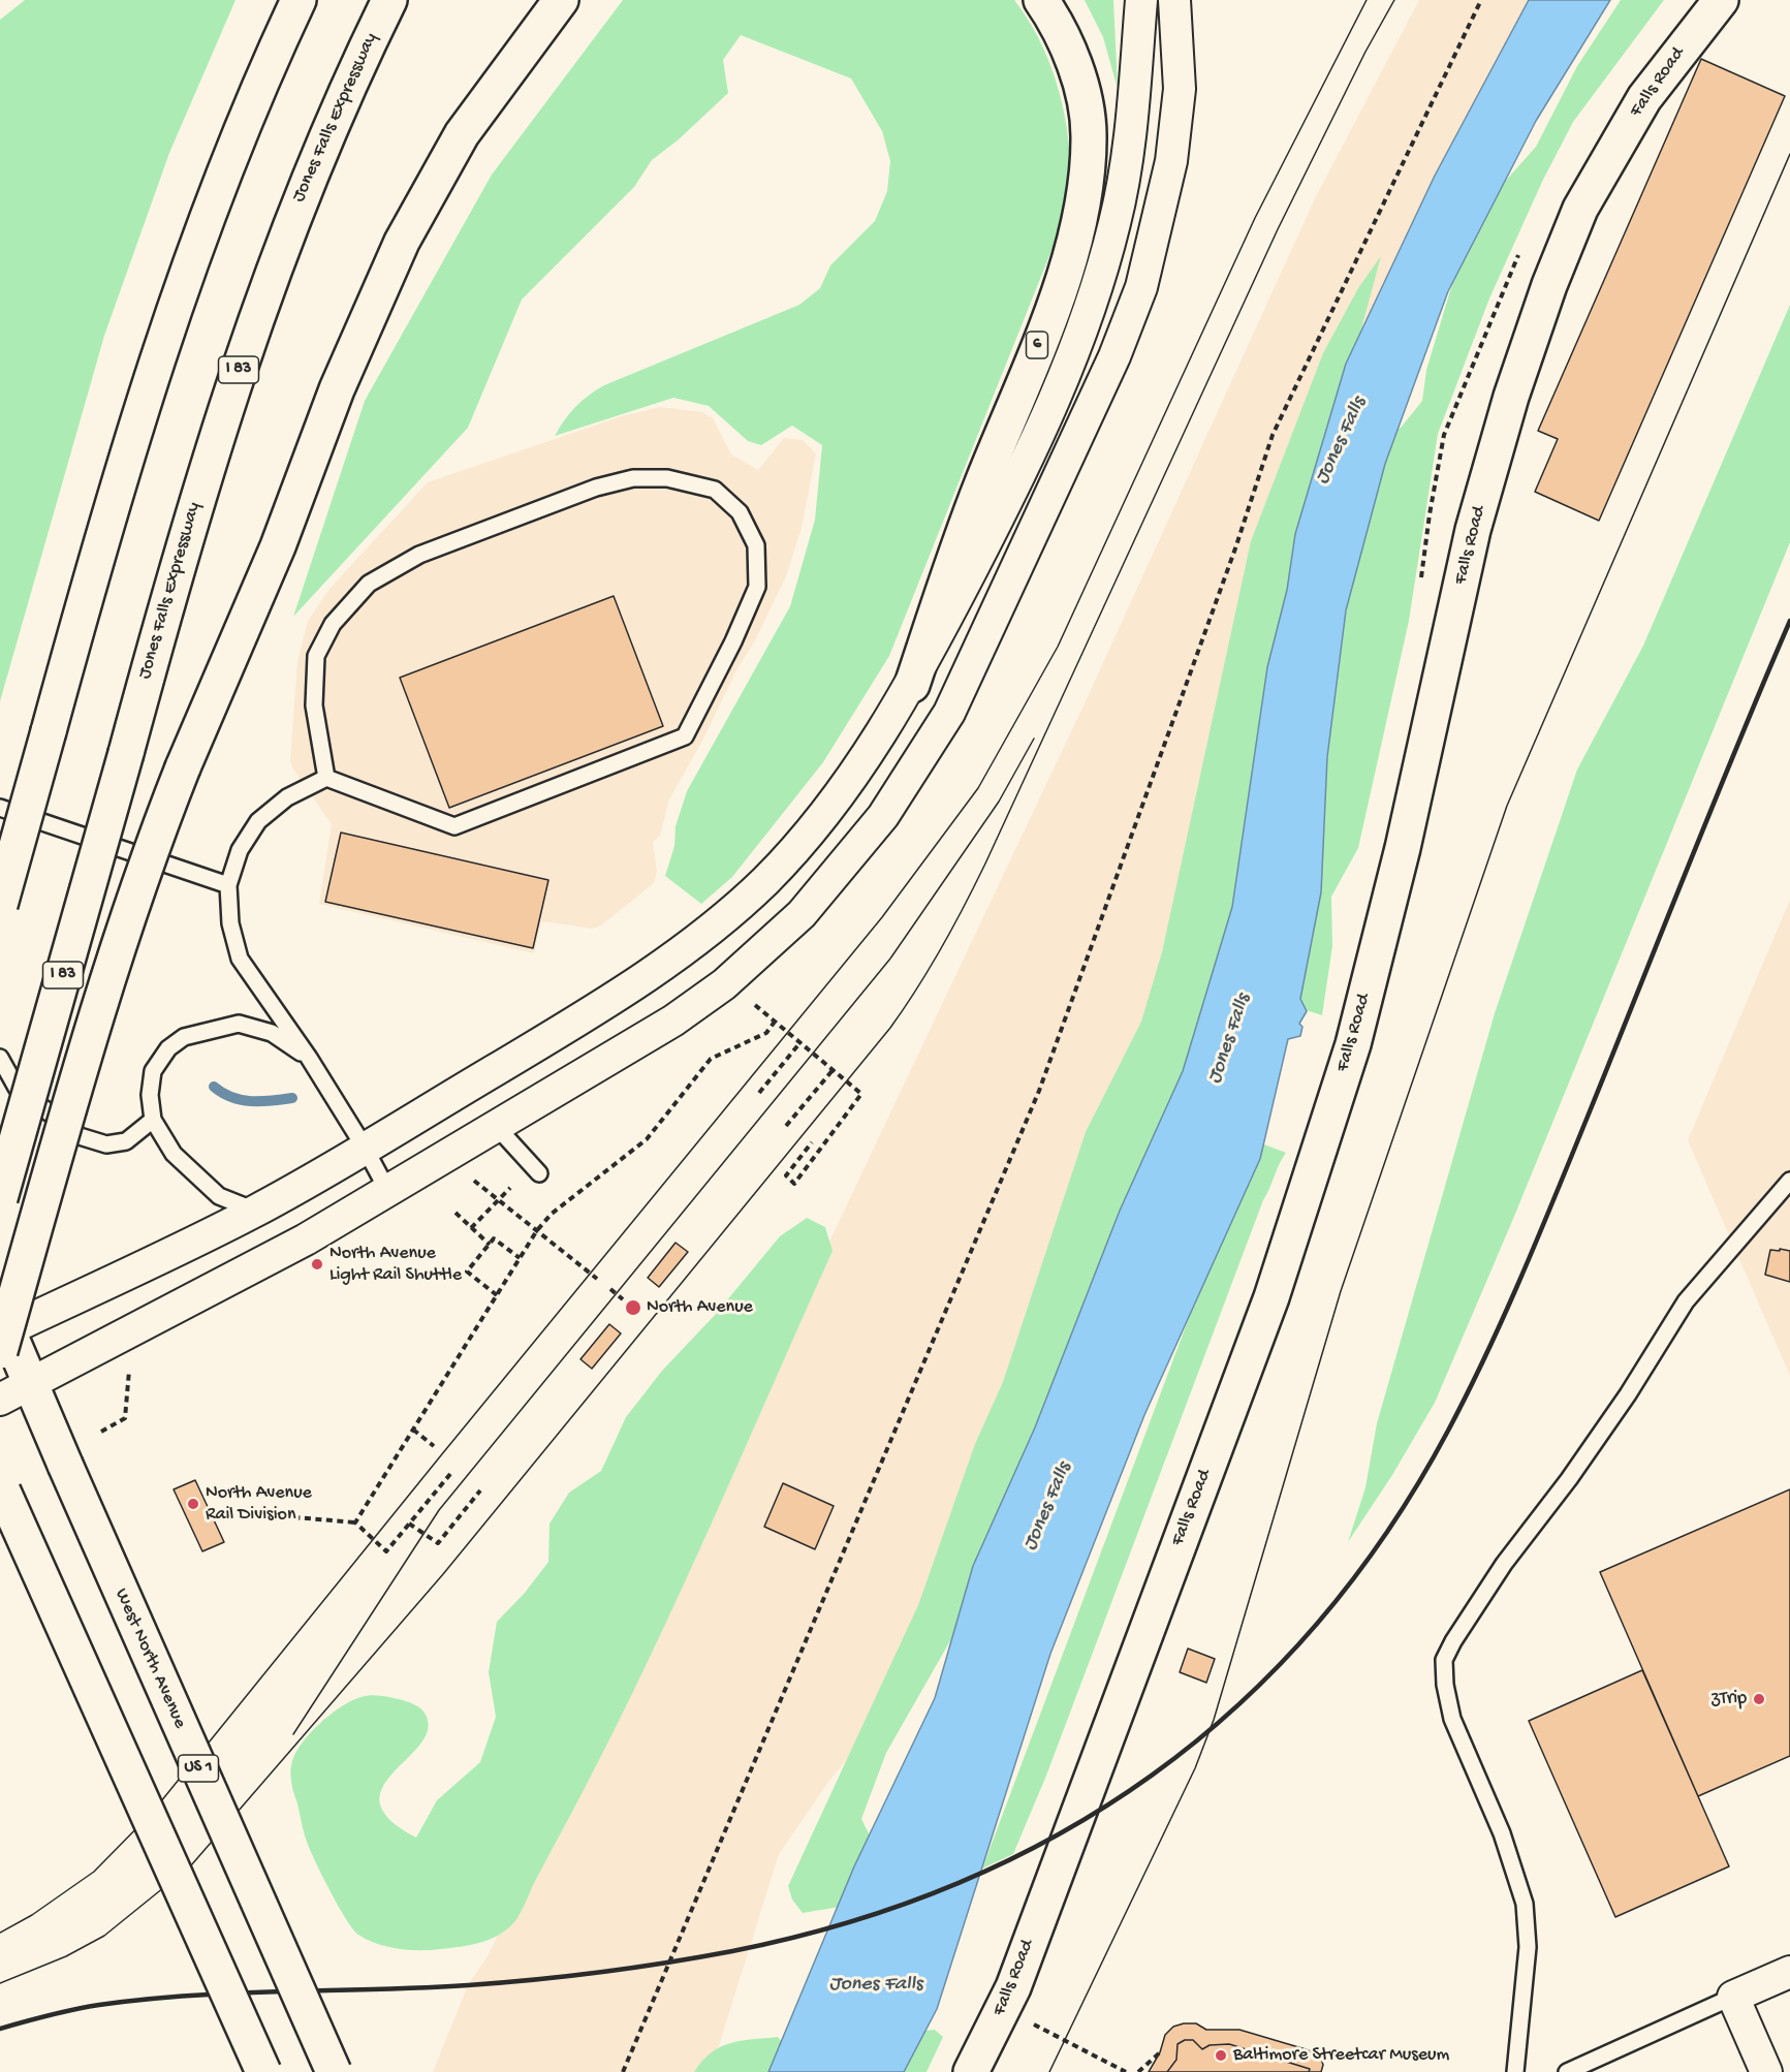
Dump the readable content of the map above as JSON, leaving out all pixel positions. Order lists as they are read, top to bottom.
{
  "streets": {
    "main road": [
      "Falls Road",
      "Jones Falls Expressway",
      "6",
      "I 83",
      "West North Avenue",
      "US 1"
    ]
  },
  "water": ["Jones Falls"],
  "places": [
    "North Avenue Light Rail Shuttle",
    "North Avenue",
    "North Avenue Rail Division",
    "zTrip",
    "Baltimore Streetcar Museum"
  ]
}
